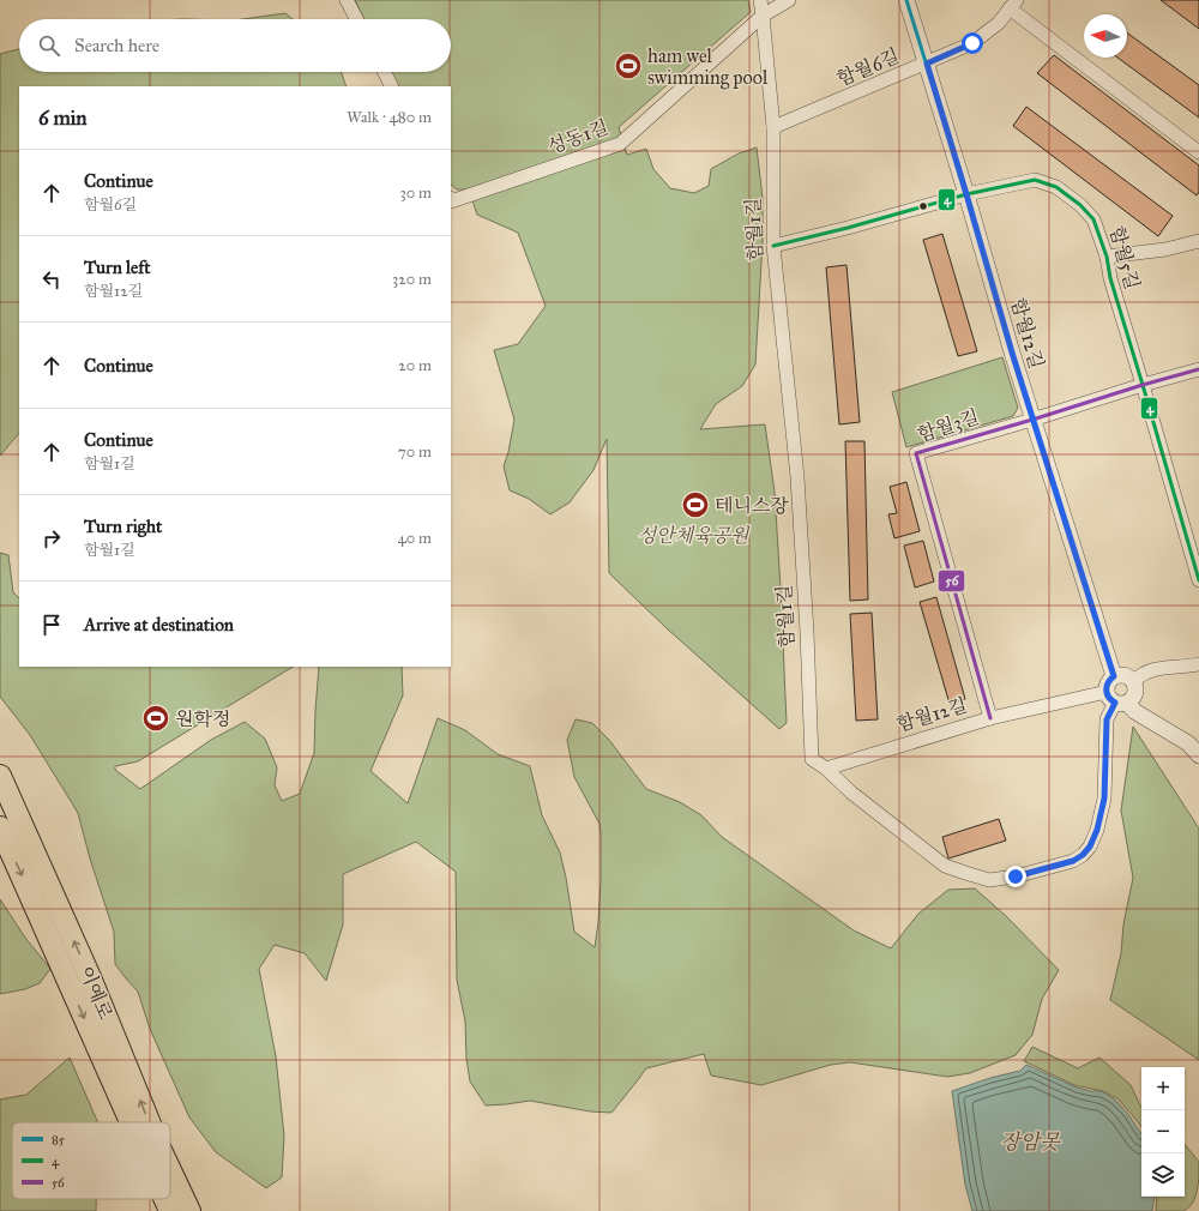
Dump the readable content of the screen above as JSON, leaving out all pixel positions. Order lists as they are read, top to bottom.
{
  "streets": {
    "highway": ["이예로"],
    "street": [
      "함월6길",
      "성동1길",
      "함월1길",
      "함월5길",
      "함월12길",
      "함월3길"
    ]
  },
  "crossings": [
    ["함월6길", "함월1길"],
    ["함월6길", "함월12길"],
    ["성동1길", "함월1길"],
    ["함월1길", "함월5길"],
    ["함월1길", "함월12길"],
    ["함월5길", "함월12길"],
    ["함월5길", "함월3길"],
    ["함월12길", "함월3길"]
  ],
  "water": ["장암못"],
  "parks": ["성안체육공원"],
  "places": {
    "sports": ["ham wel swimming pool", "테니스장", "원학정"]
  },
  "lines": ["transit line 85", "transit line 4", "transit line 56"],
  "legend": ["85", "4", "56"],
  "north": "left",
  "page": {
    "search": "Search here",
    "heading": ["6 min", "Walk · 480 m"],
    "list": [
      ["Continue", "함월6길", "30 m"],
      ["Turn left", "함월12길", "320 m"],
      ["Continue", "20 m"],
      ["Continue", "함월1길", "70 m"],
      ["Turn right", "함월1길", "40 m"],
      "Arrive at destination"
    ],
    "map_buttons": ["+", "−"]
  }
}
